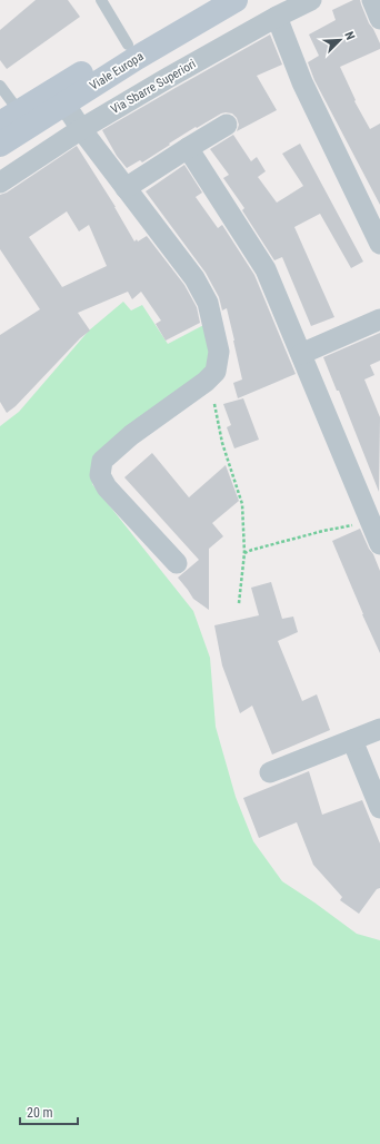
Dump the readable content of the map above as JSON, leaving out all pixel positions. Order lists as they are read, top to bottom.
{
  "streets": {
    "main road": ["Viale Europa"],
    "street": ["Via Sbarre Superiori"]
  },
  "scale_bar": "20 m",
  "north": "top right"
}
